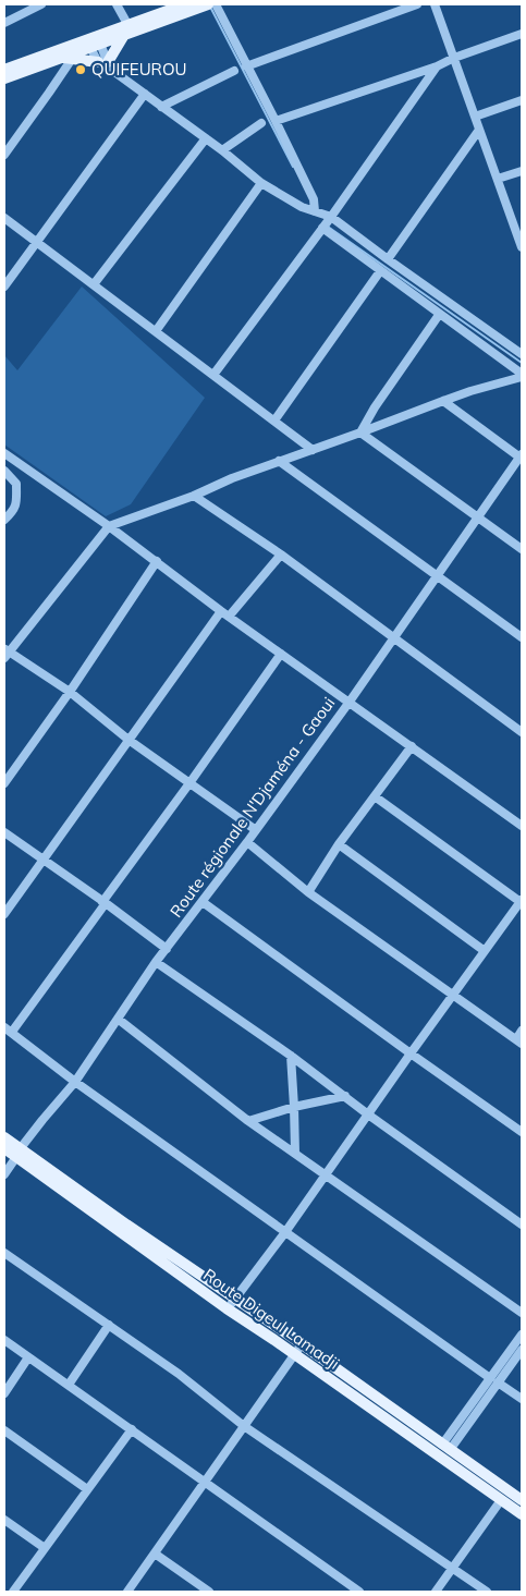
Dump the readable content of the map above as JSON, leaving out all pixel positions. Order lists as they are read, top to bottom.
{
  "streets": {
    "main road": ["Route Digeul Lamadji"],
    "street": ["Route régionale N'Djaména - Gaoui"]
  },
  "crossings": [
    ["Route régionale N'Djaména - Gaoui", "Route Digeul Lamadji"]
  ],
  "places": ["QUIFEUROU"]
}
